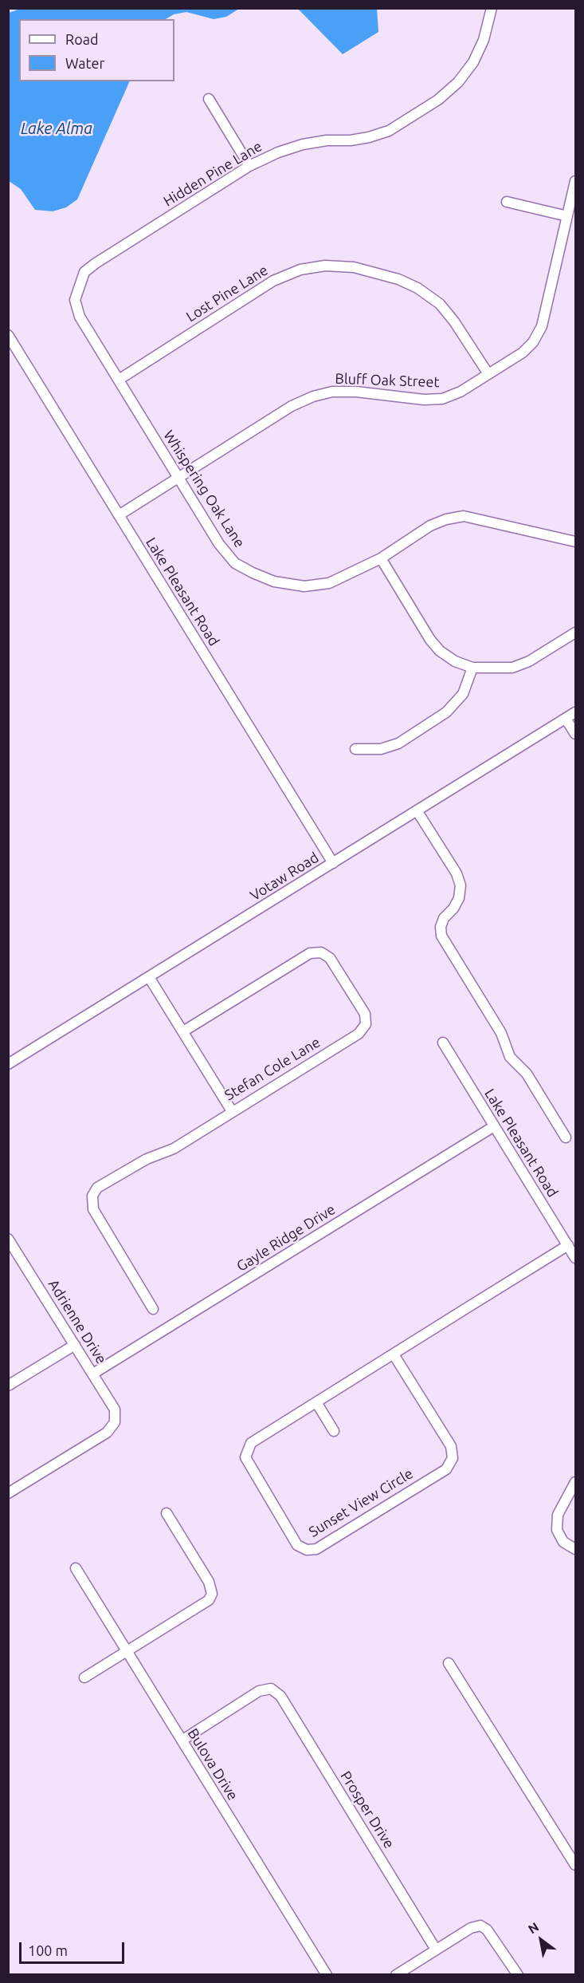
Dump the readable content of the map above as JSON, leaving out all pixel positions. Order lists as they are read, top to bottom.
{
  "streets": {
    "street": [
      "Hidden Pine Lane",
      "Lost Pine Lane",
      "Bluff Oak Street",
      "Whispering Oak Lane",
      "Lake Pleasant Road",
      "Votaw Road",
      "Stefan Cole Lane",
      "Gayle Ridge Drive",
      "Adrienne Drive",
      "Sunset View Circle",
      "Bulova Drive",
      "Prosper Drive"
    ]
  },
  "crossings": [
    ["Hidden Pine Lane", "Whispering Oak Lane"],
    ["Lost Pine Lane", "Bluff Oak Street"],
    ["Lost Pine Lane", "Whispering Oak Lane"],
    ["Bluff Oak Street", "Whispering Oak Lane"],
    ["Bluff Oak Street", "Lake Pleasant Road"],
    ["Lake Pleasant Road", "Votaw Road"],
    ["Lake Pleasant Road", "Gayle Ridge Drive"],
    ["Lake Pleasant Road", "Sunset View Circle"],
    ["Gayle Ridge Drive", "Adrienne Drive"],
    ["Bulova Drive", "Prosper Drive"]
  ],
  "water": ["Lake Alma"],
  "legend": ["Road", "Water"],
  "scale_bar": "100 m",
  "north": "top left"
}
